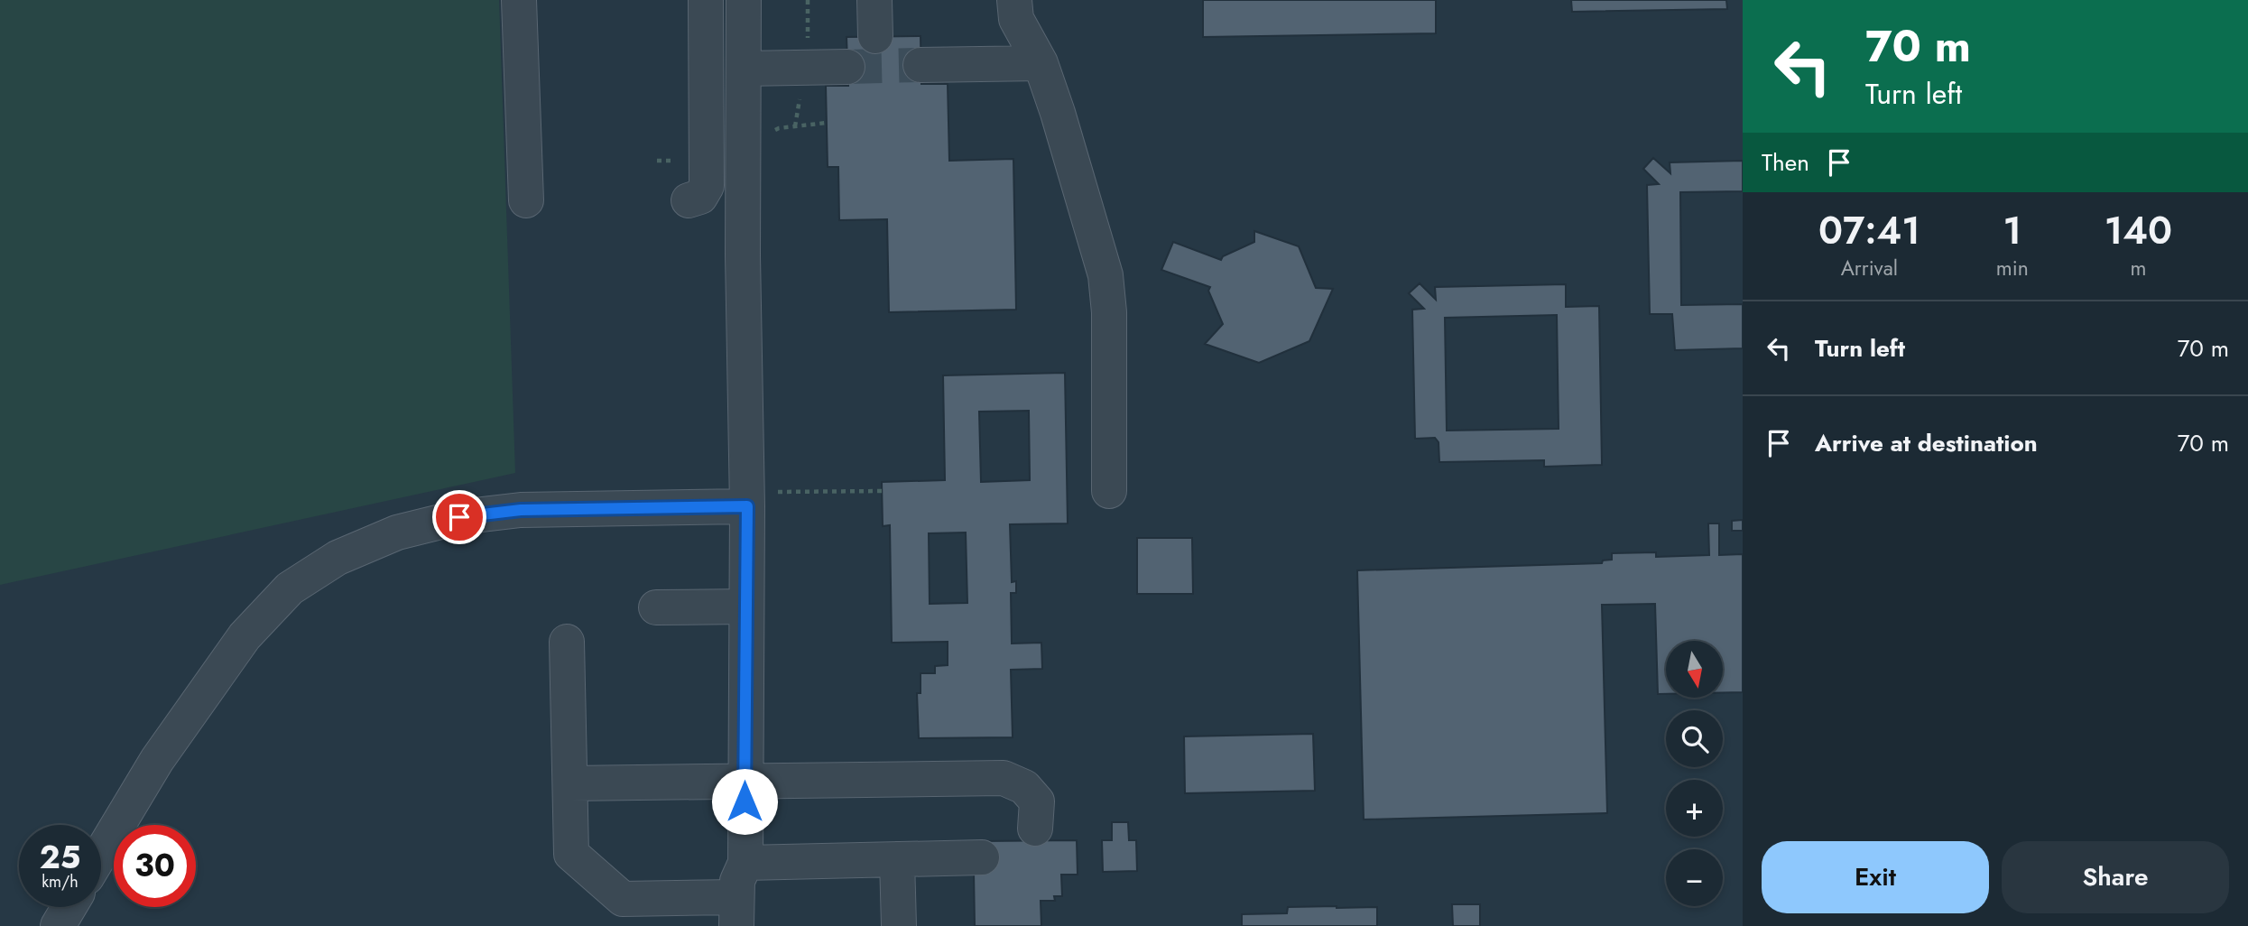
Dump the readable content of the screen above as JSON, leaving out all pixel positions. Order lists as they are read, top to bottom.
{
  "north": "bottom",
  "page": {
    "turn": ["70 m", "Turn left"],
    "then": "Then",
    "eta": [
      "07:41",
      "Arrival",
      "1",
      "min",
      "140",
      "m"
    ],
    "list": [
      {
        "name": "Turn left",
        "value": "70 m"
      },
      {
        "name": "Arrive at destination",
        "value": "70 m"
      }
    ],
    "map_buttons": ["+", "−"],
    "speed": "25 km/h",
    "limit": "30",
    "buttons": ["Exit", "Share"]
  }
}
